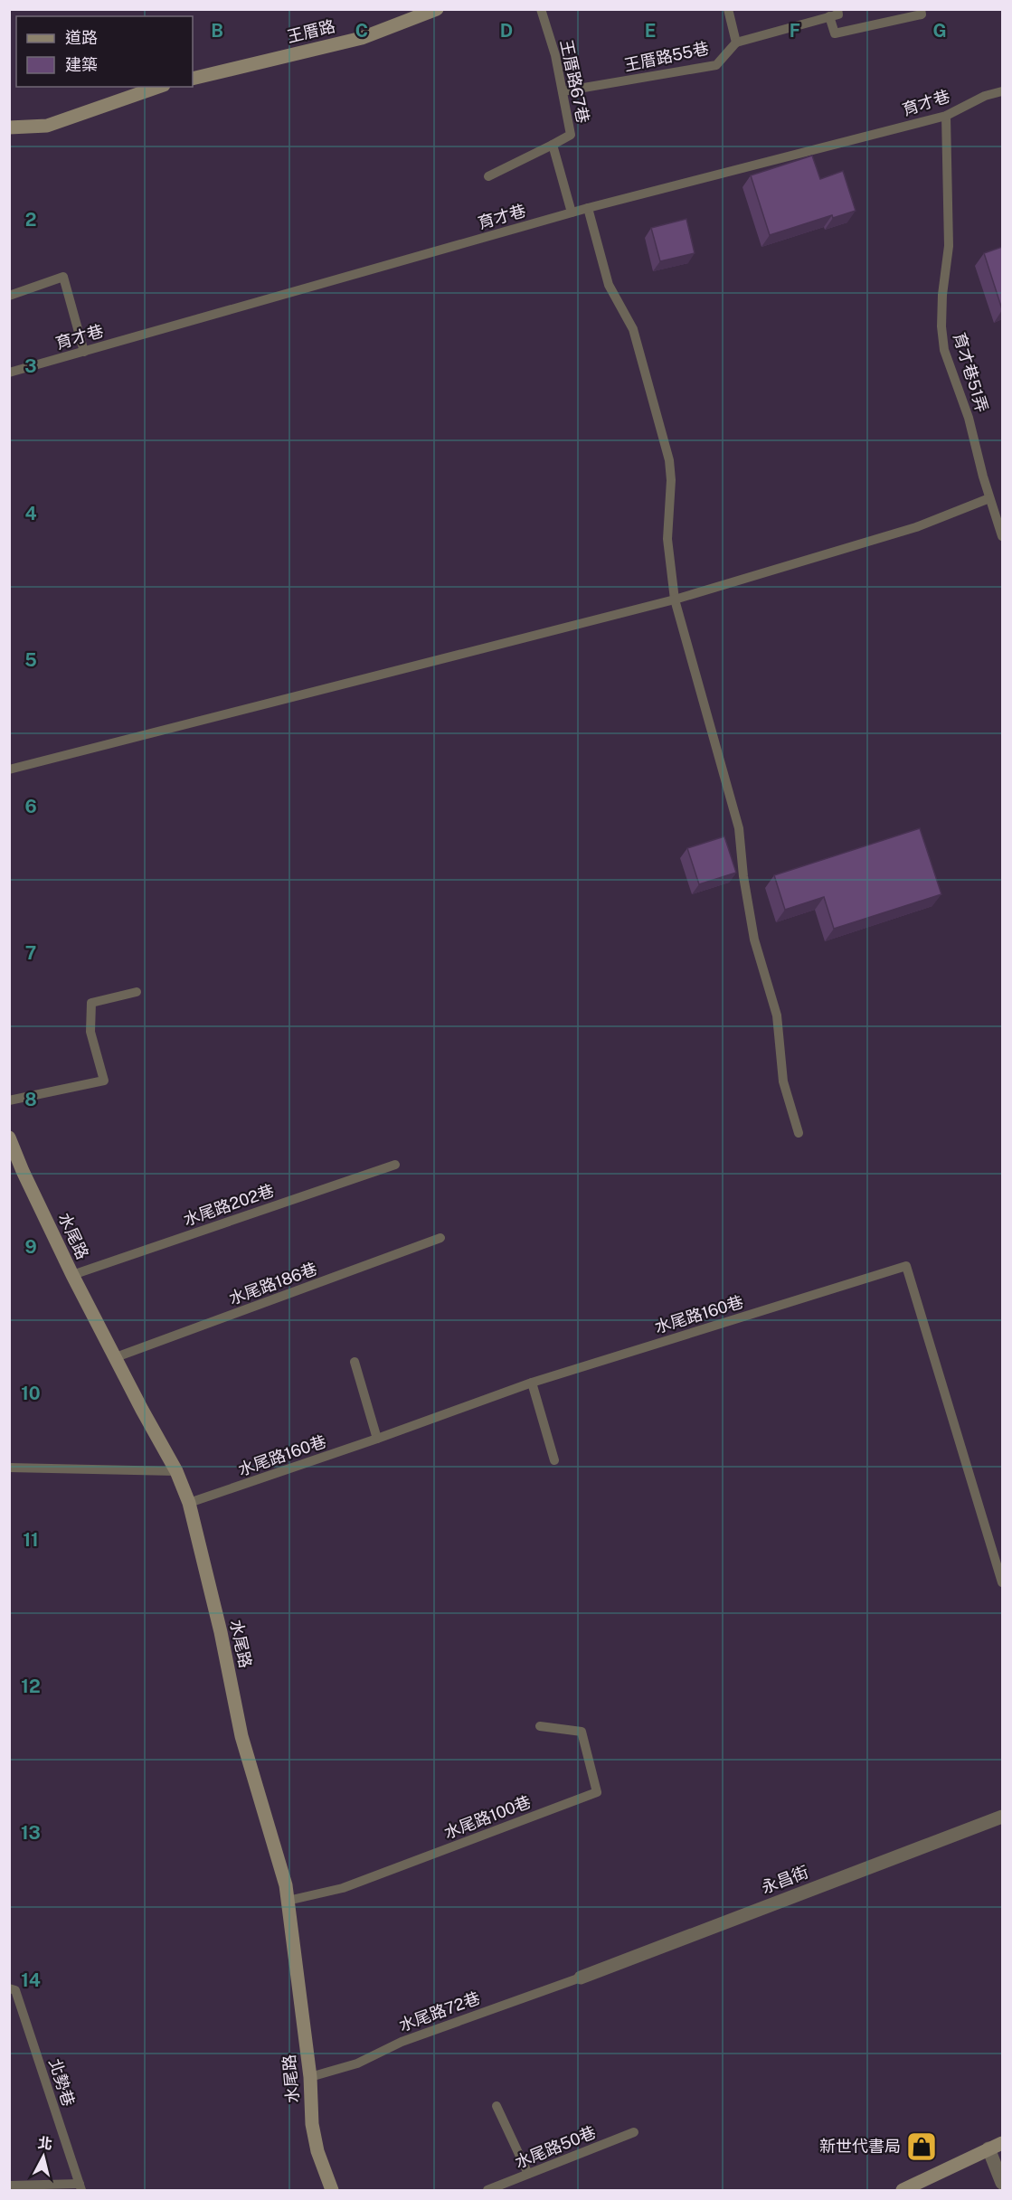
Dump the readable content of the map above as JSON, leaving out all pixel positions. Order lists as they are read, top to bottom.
{
  "streets": {
    "street": ["王厝路", "水尾路", "永昌街"],
    "lane": [
      "王厝路55巷",
      "王厝路67巷",
      "育才巷",
      "育才巷51弄",
      "水尾路202巷",
      "水尾路186巷",
      "水尾路160巷",
      "水尾路100巷",
      "水尾路72巷",
      "北勢巷",
      "水尾路50巷"
    ]
  },
  "crossings": [
    ["王厝路55巷", "王厝路67巷"],
    ["育才巷", "育才巷51弄"],
    ["水尾路202巷", "水尾路"],
    ["水尾路", "水尾路186巷"],
    ["水尾路", "水尾路160巷"],
    ["水尾路", "水尾路100巷"],
    ["水尾路", "水尾路72巷"],
    ["永昌街", "水尾路72巷"]
  ],
  "places": {
    "shop": ["新世代書局"]
  },
  "legend": ["道路", "建築"],
  "north": "top",
  "grid": {
    "columns": [
      "B",
      "C",
      "D",
      "E",
      "F",
      "G"
    ],
    "rows": [
      "2",
      "3",
      "4",
      "5",
      "6",
      "7",
      "8",
      "9",
      "10",
      "11",
      "12",
      "13",
      "14"
    ]
  }
}
